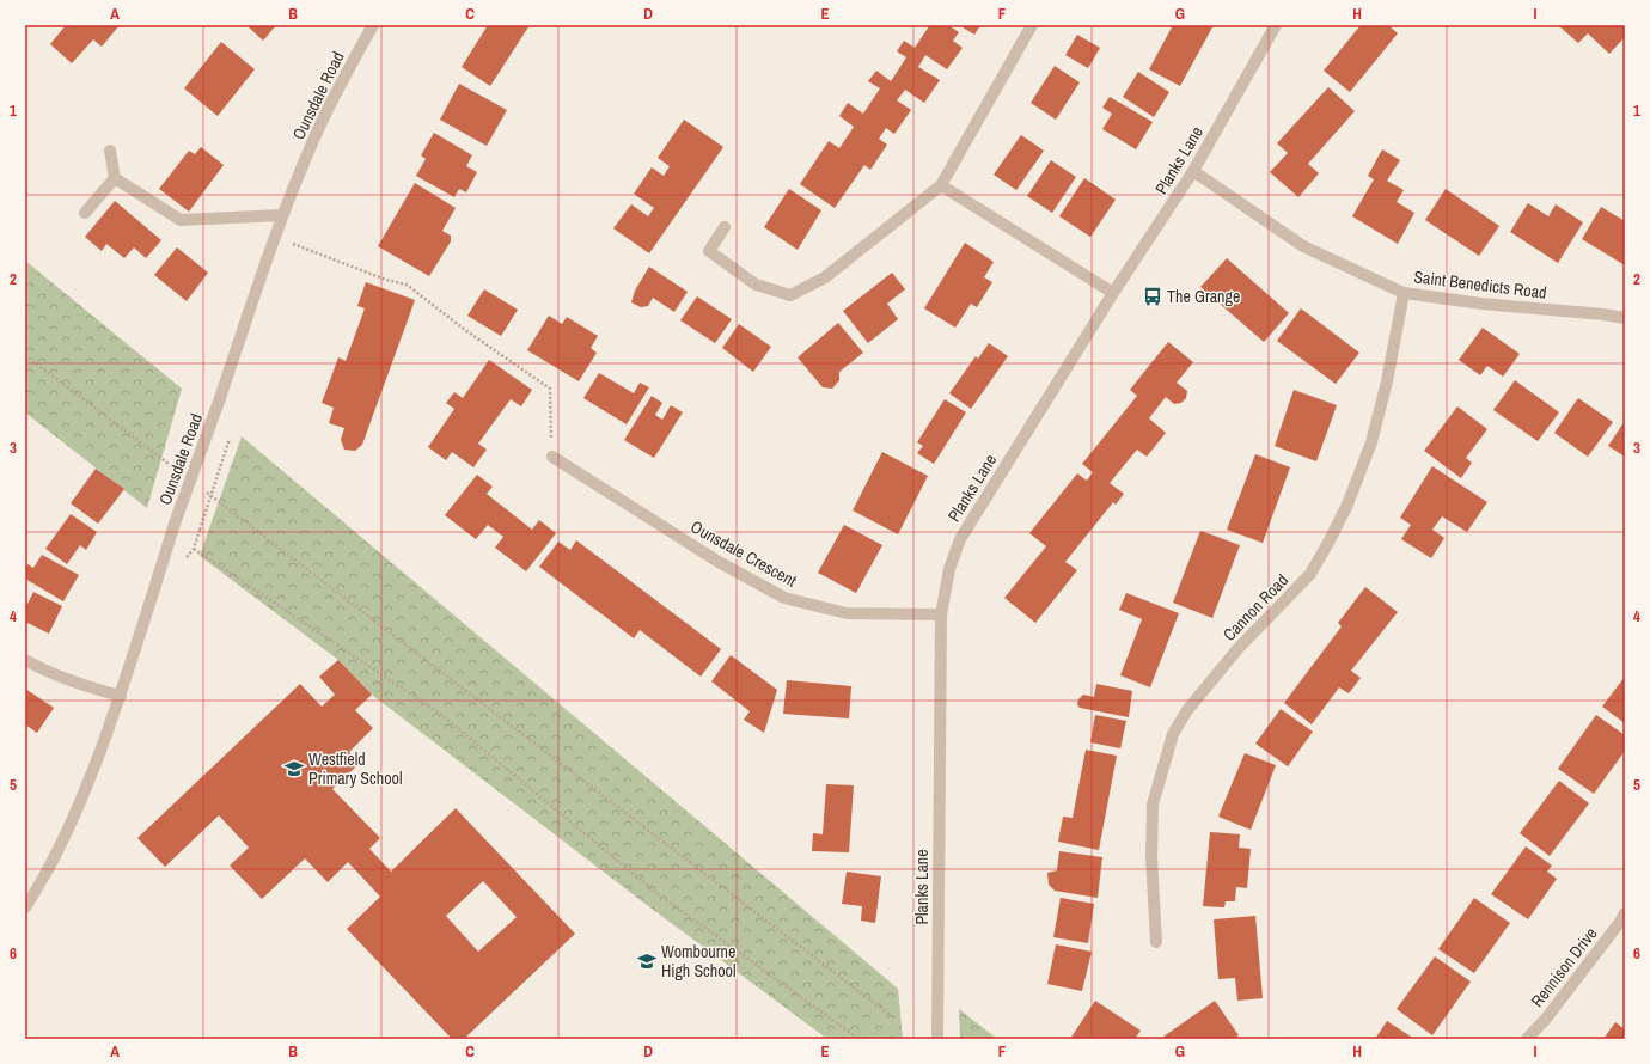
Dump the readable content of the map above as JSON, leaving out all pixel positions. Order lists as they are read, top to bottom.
{
  "streets": {
    "street": [
      "Ounsdale Road",
      "Planks Lane",
      "Saint Benedicts Road",
      "Ounsdale Crescent",
      "Cannon Road",
      "Rennison Drive"
    ]
  },
  "crossings": [
    ["Planks Lane", "Saint Benedicts Road"],
    ["Planks Lane", "Ounsdale Crescent"],
    ["Saint Benedicts Road", "Cannon Road"]
  ],
  "places": {
    "bus stop": ["The Grange"],
    "school or university": ["Westfield Primary School", "Wombourne High School"]
  },
  "grid": {
    "columns": [
      "A",
      "B",
      "C",
      "D",
      "E",
      "F",
      "G",
      "H",
      "I"
    ],
    "rows": [
      "1",
      "2",
      "3",
      "4",
      "5",
      "6"
    ]
  }
}
